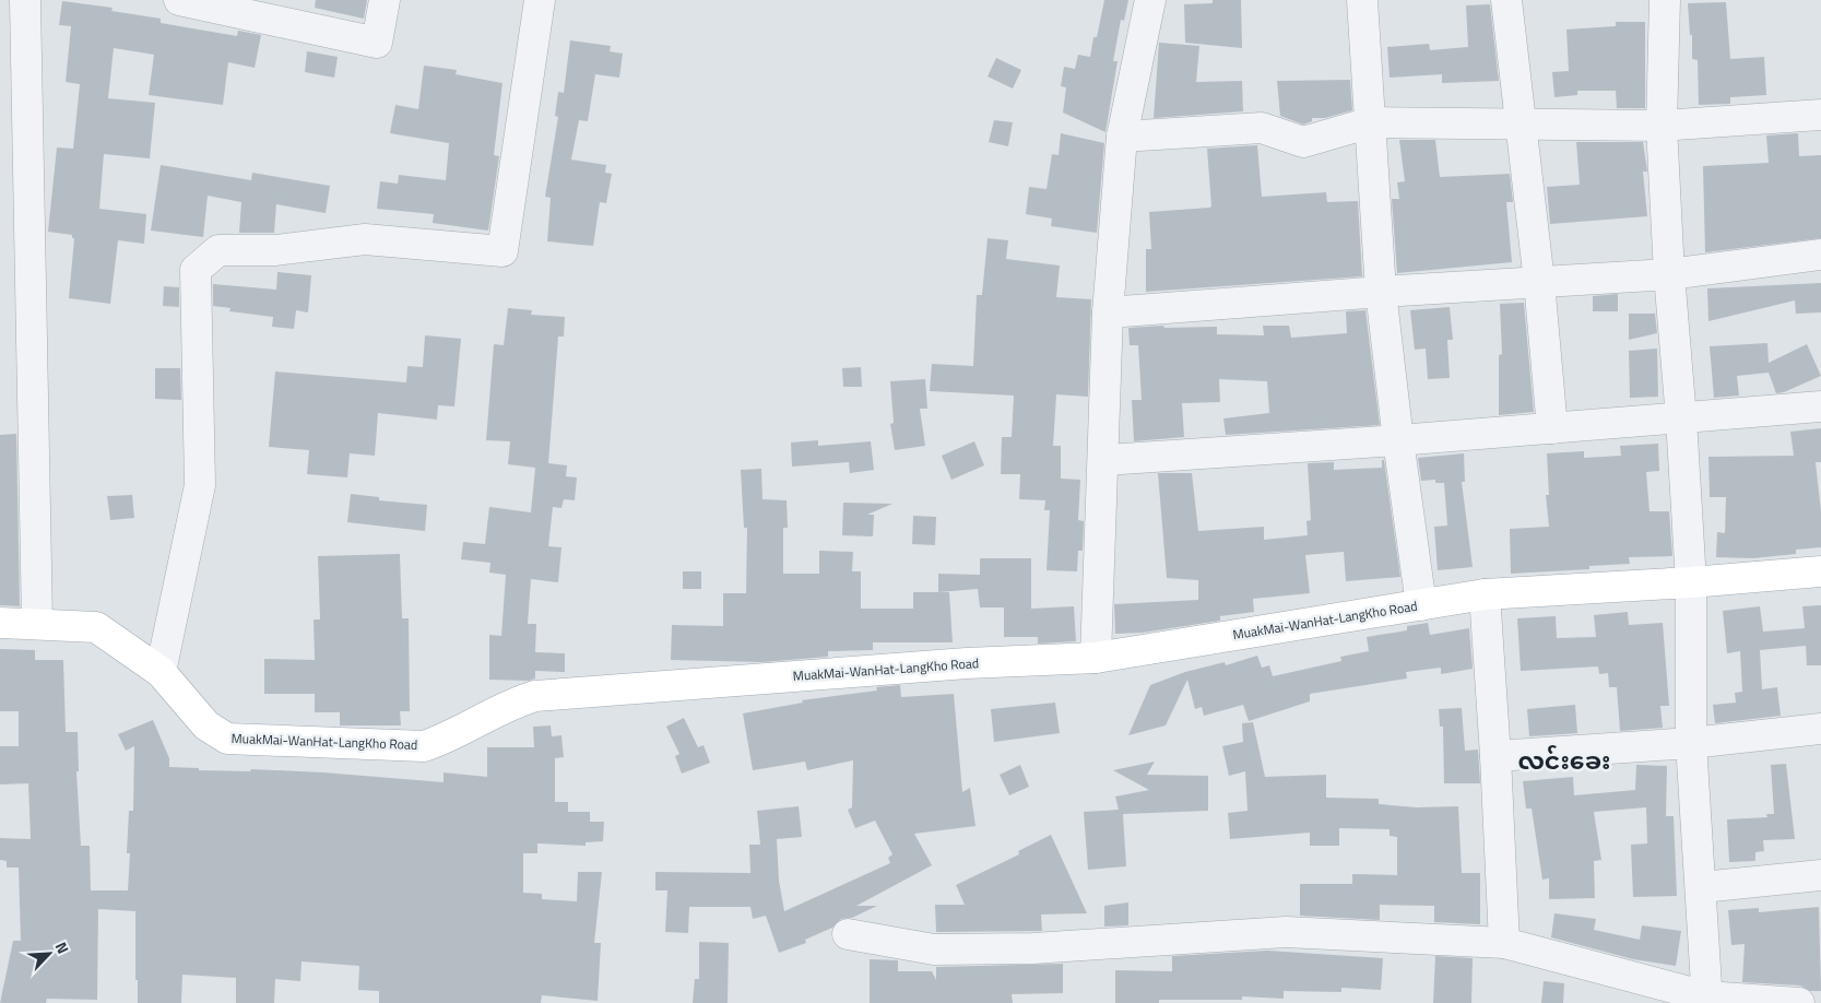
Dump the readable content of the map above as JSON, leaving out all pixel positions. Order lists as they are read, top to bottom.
{
  "streets": {
    "main road": ["MuakMai-WanHat-LangKho Road"]
  },
  "districts": ["လင်းခေး"],
  "north": "top right"
}
